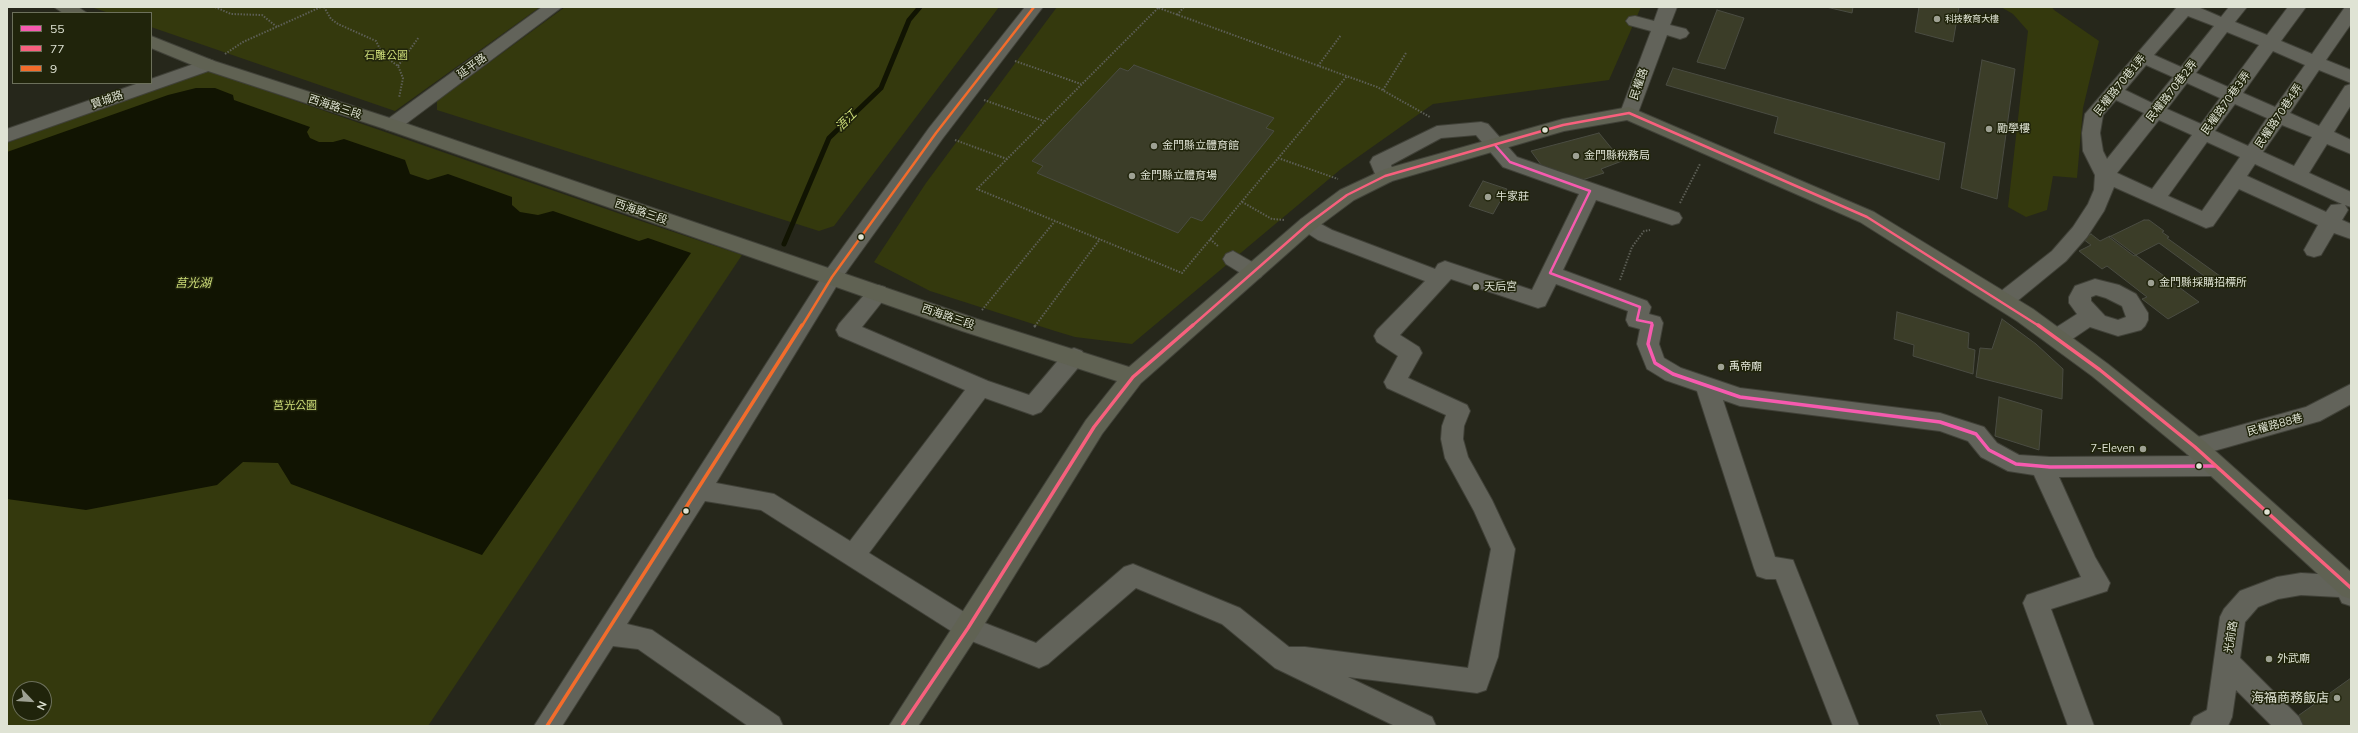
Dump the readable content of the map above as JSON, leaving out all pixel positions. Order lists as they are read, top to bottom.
{
  "streets": {
    "main road": ["民權路", "西海路三段"],
    "street": [
      "延平路",
      "民權路70巷1弄",
      "民權路70巷2弄",
      "賢城路",
      "民權路70巷3弄",
      "民權路70巷4弄",
      "民權路88巷",
      "光前路"
    ]
  },
  "crossings": [
    ["延平路", "西海路三段"],
    ["民權路", "民權路88巷"],
    ["民權路", "光前路"],
    ["民權路70巷1弄", "民權路70巷2弄"],
    ["賢城路", "西海路三段"],
    ["民權路70巷3弄", "民權路70巷4弄"]
  ],
  "water": ["浯江", "莒光湖"],
  "parks": ["石雕公園", "莒光公園"],
  "places": [
    "科技教育大樓",
    "勵學樓",
    "金門縣立體育館",
    "金門縣稅務局",
    "金門縣立體育場",
    "牛家莊",
    "金門縣採購招標所",
    "天后宮",
    "禹帝廟",
    "7-Eleven",
    "外武廟",
    "海福商務飯店"
  ],
  "lines": ["transit line 9", "transit line 77", "transit line 55"],
  "legend": ["55", "77", "9"],
  "north": "bottom right"
}
